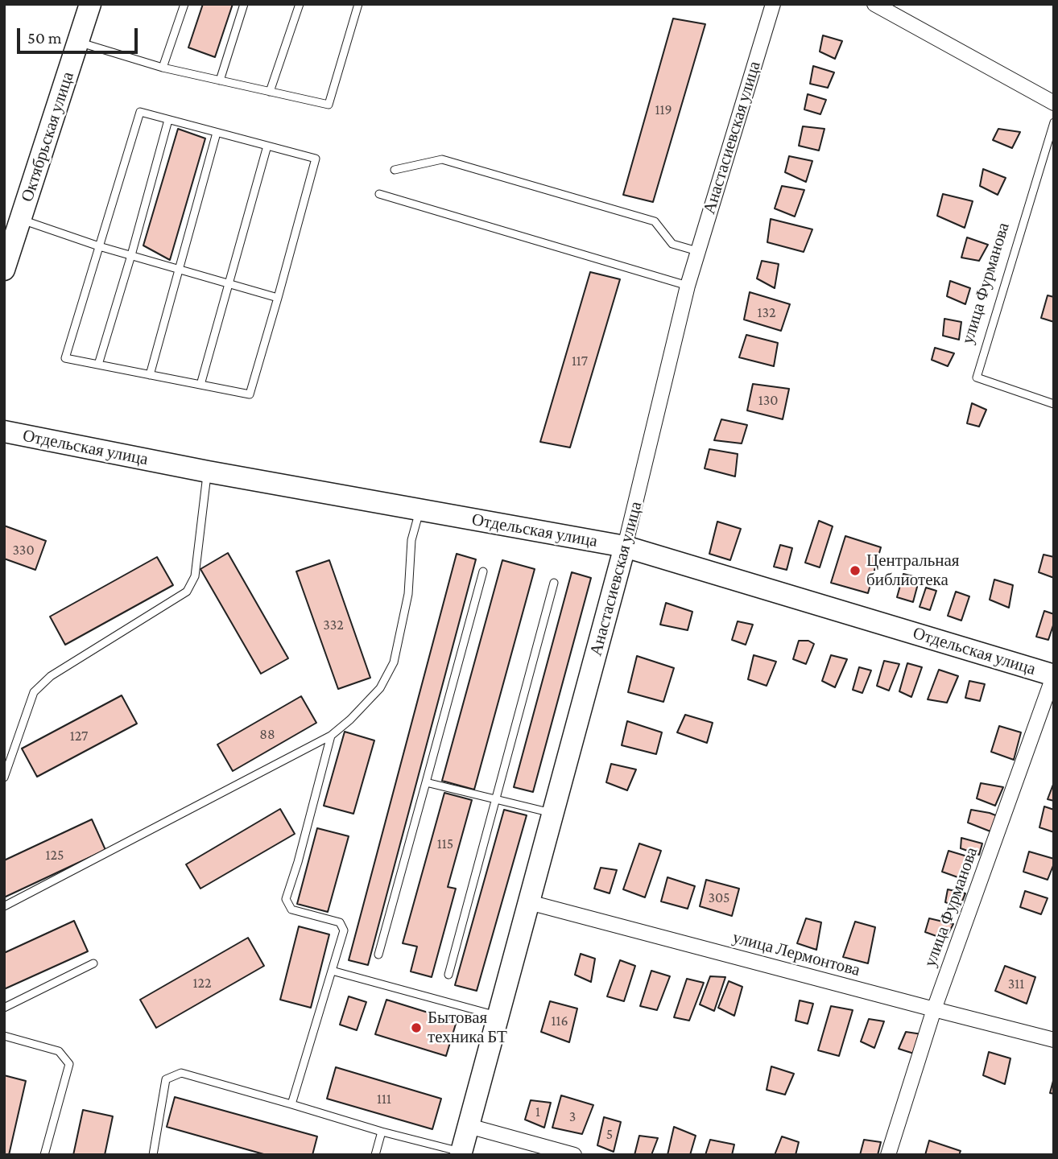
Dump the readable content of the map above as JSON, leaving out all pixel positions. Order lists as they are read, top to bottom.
{
  "streets": {
    "street": [
      "Октябрьская улица",
      "Анастасиевская улица",
      "улица Фурманова",
      "Отдельская улица",
      "улица Лермонтова"
    ]
  },
  "crossings": [
    ["Анастасиевская улица", "Отдельская улица"],
    ["Анастасиевская улица", "улица Лермонтова"],
    ["улица Фурманова", "Отдельская улица"],
    ["улица Фурманова", "улица Лермонтова"]
  ],
  "places": ["Центральная библиотека", "Бытовая техника БТ"],
  "house_numbers": [
    "119",
    "132",
    "117",
    "130",
    "330",
    "332",
    "88",
    "127",
    "115",
    "125",
    "305",
    "122",
    "311",
    "116",
    "111",
    "1",
    "3",
    "5"
  ],
  "scale_bar": "50 m"
}
